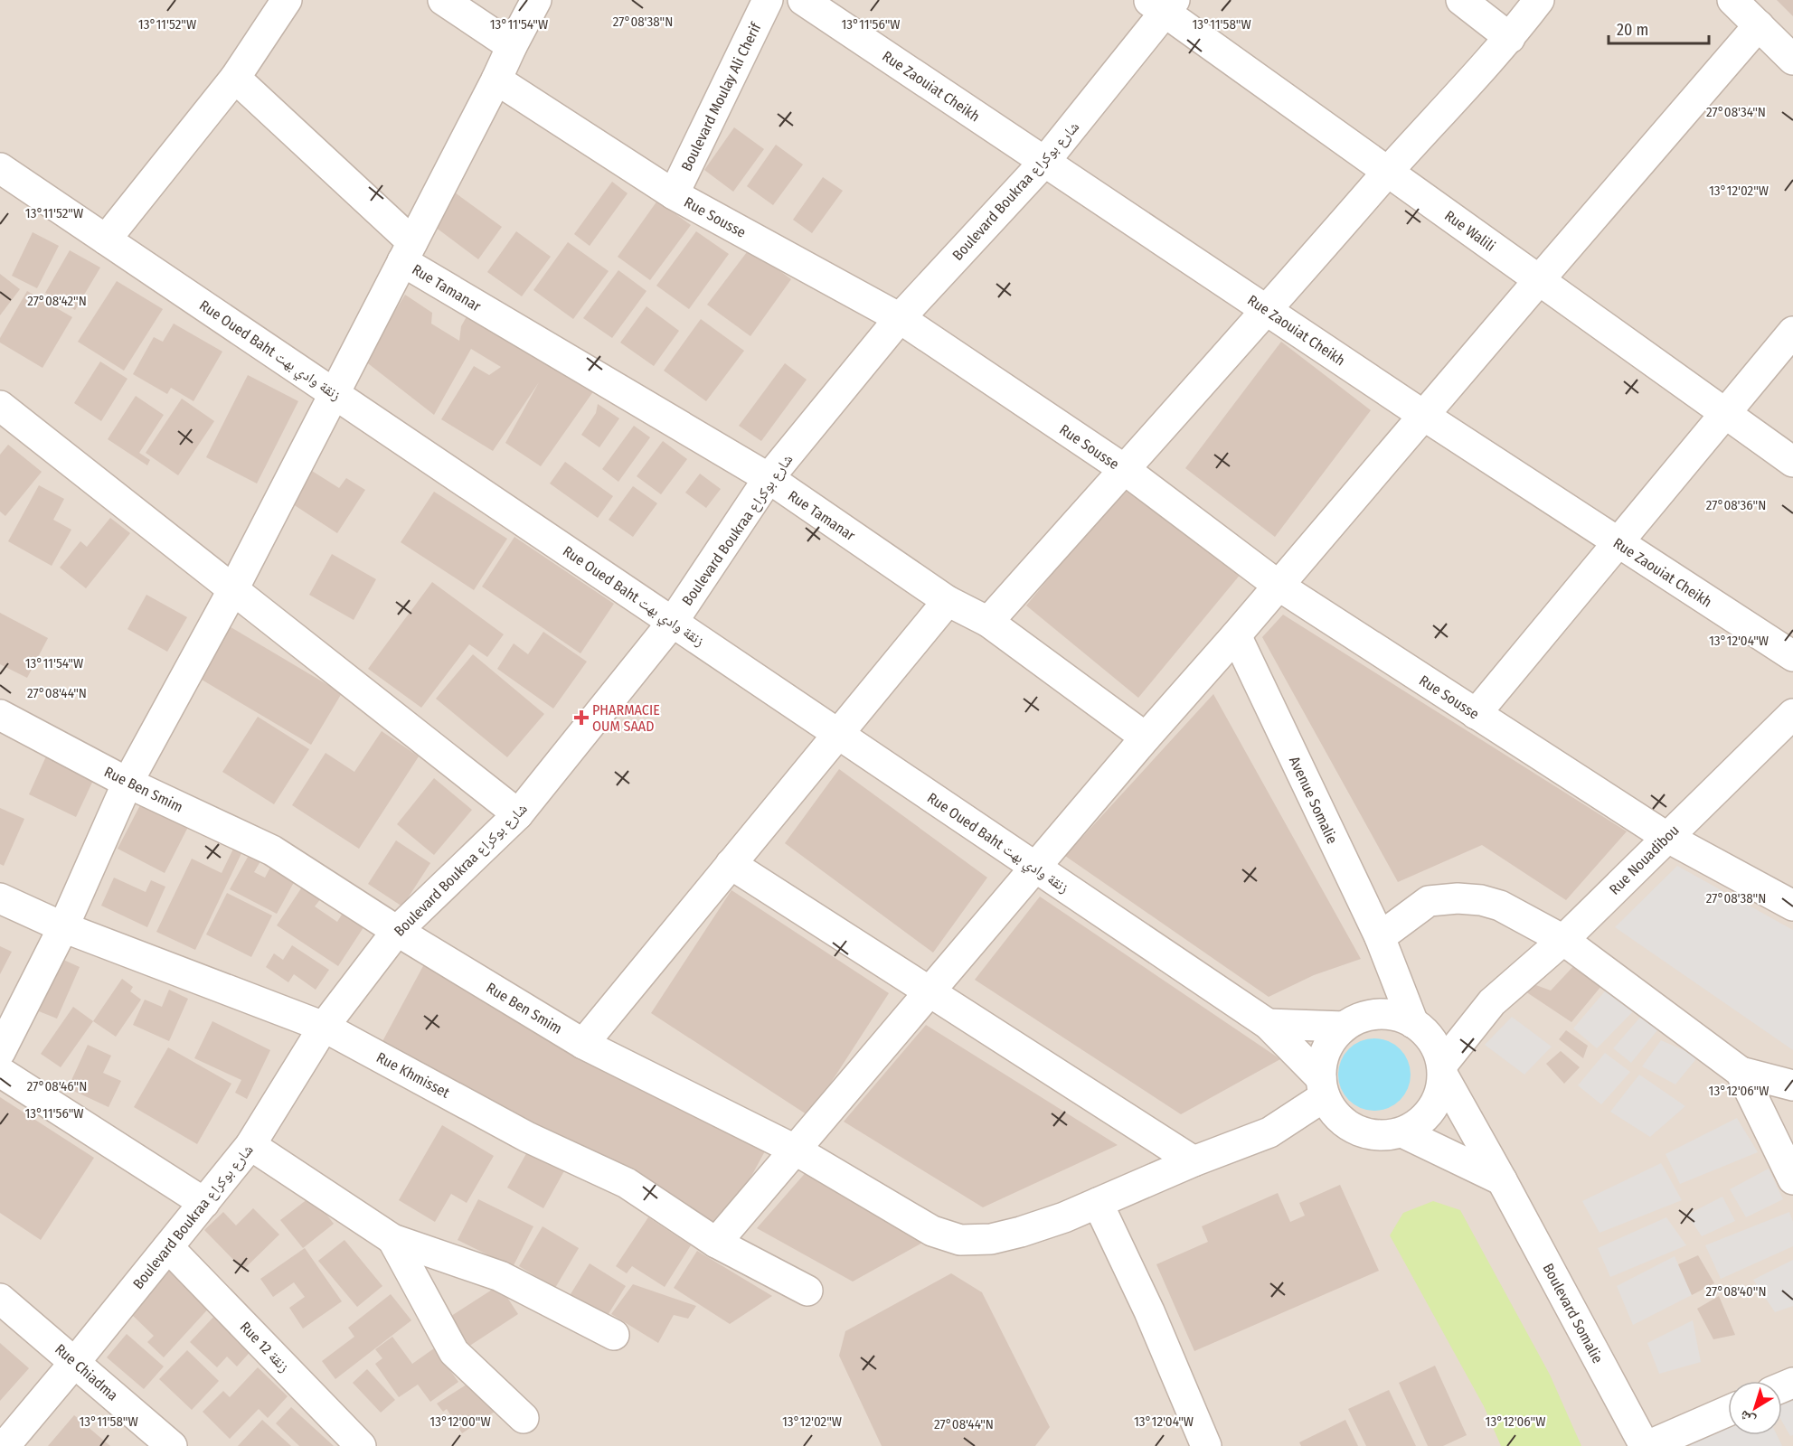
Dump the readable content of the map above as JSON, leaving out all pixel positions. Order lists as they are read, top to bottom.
{
  "streets": {
    "street": [
      "Rue Zaouiat Cheikh",
      "Boulevard Moulay Ali Cherif",
      "Boulevard Boukraa شارع بوكراع",
      "Rue Sousse",
      "Rue Walili",
      "Rue Tamanar",
      "Rue Oued Baht زنقة وادي بهت",
      "Rue Ben Smim",
      "Avenue Somalie",
      "Rue Nouadibou",
      "Rue Khmisset",
      "Boulevard Somalie",
      "Rue 12 زنقة",
      "Rue Chiadma"
    ]
  },
  "crossings": [
    ["Rue Zaouiat Cheikh", "Boulevard Boukraa شارع بوكراع"],
    ["Boulevard Moulay Ali Cherif", "Rue Sousse"],
    ["Boulevard Boukraa شارع بوكراع", "Rue Sousse"],
    ["Boulevard Boukraa شارع بوكراع", "Rue Walili"],
    ["Boulevard Boukraa شارع بوكراع", "Rue Tamanar"],
    ["Boulevard Boukraa شارع بوكراع", "Rue Oued Baht زنقة وادي بهت"],
    ["Boulevard Boukraa شارع بوكراع", "Rue Ben Smim"],
    ["Boulevard Boukraa شارع بوكراع", "Rue Khmisset"],
    ["Boulevard Boukraa شارع بوكراع", "Rue 12 زنقة"],
    ["Boulevard Boukraa شارع بوكراع", "Rue Chiadma"],
    ["Rue Sousse", "Rue Nouadibou"],
    ["Rue Oued Baht زنقة وادي بهت", "Avenue Somalie"],
    ["Rue Oued Baht زنقة وادي بهت", "Boulevard Somalie"],
    ["Avenue Somalie", "Boulevard Somalie"]
  ],
  "places": {
    "health": ["PHARMACIE OUM SAAD"]
  },
  "scale_bar": "20 m",
  "north": "bottom left",
  "coordinates": [
    "27°08'38\"N",
    "13°11'58\"W",
    "13°11'52\"W",
    "13°11'54\"W",
    "13°11'56\"W",
    "27°08'34\"N",
    "13°12'02\"W",
    "27°08'42\"N",
    "27°08'36\"N",
    "13°12'04\"W",
    "27°08'44\"N",
    "27°08'46\"N",
    "13°12'06\"W",
    "27°08'40\"N",
    "13°12'00\"W"
  ]
}
